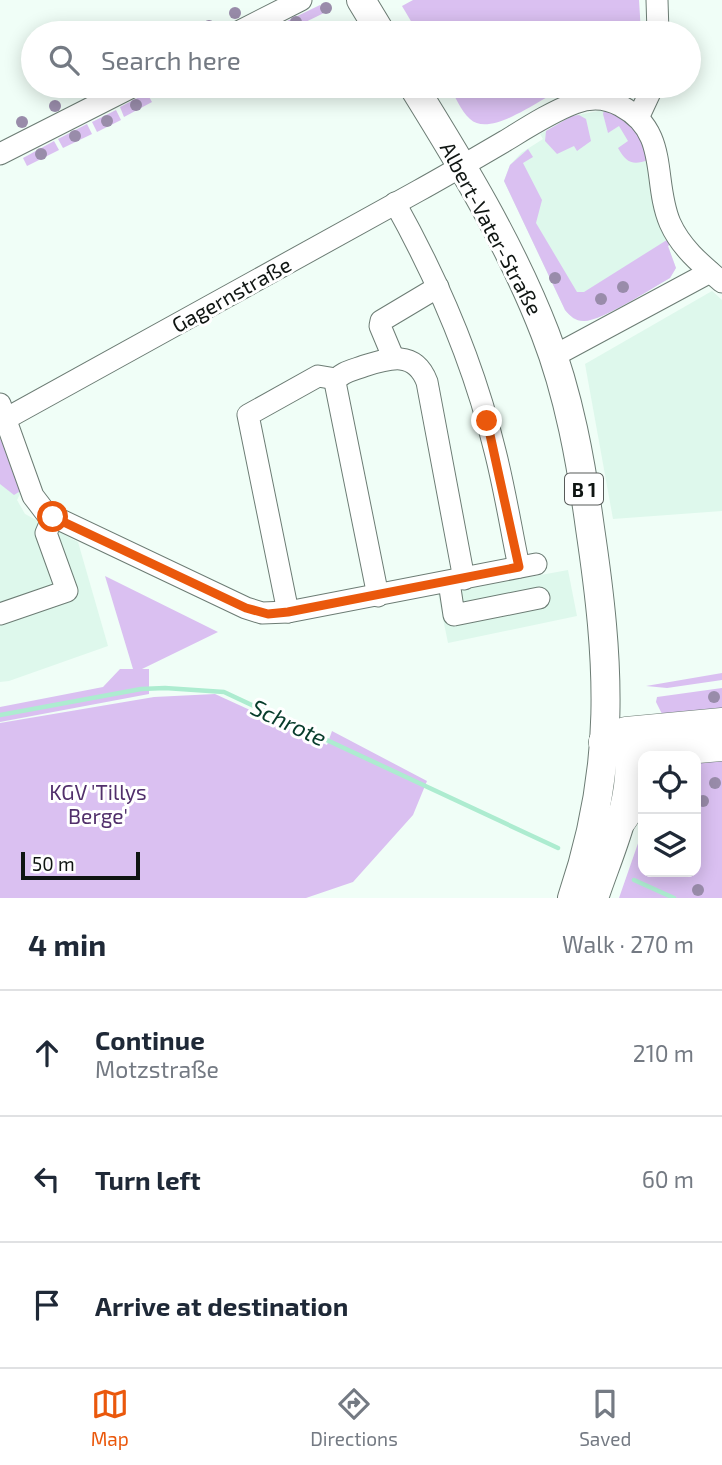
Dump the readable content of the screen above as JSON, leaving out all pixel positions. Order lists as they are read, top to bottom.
{
  "streets": {
    "main road": ["Albert-Vater-Straße", "B 1"],
    "street": ["Gagernstraße"]
  },
  "crossings": [
    ["Albert-Vater-Straße", "Gagernstraße"]
  ],
  "water": ["Schrote"],
  "parks": ["KGV 'Tillys Berge'"],
  "scale_bar": "50 m",
  "page": {
    "search": "Search here",
    "scale": "50 m",
    "heading": ["4 min", "Walk · 270 m"],
    "list": [
      ["Continue", "Motzstraße", "210 m"],
      ["Turn left", "60 m"],
      "Arrive at destination"
    ],
    "nav": ["Map", "Directions", "Saved"]
  }
}
